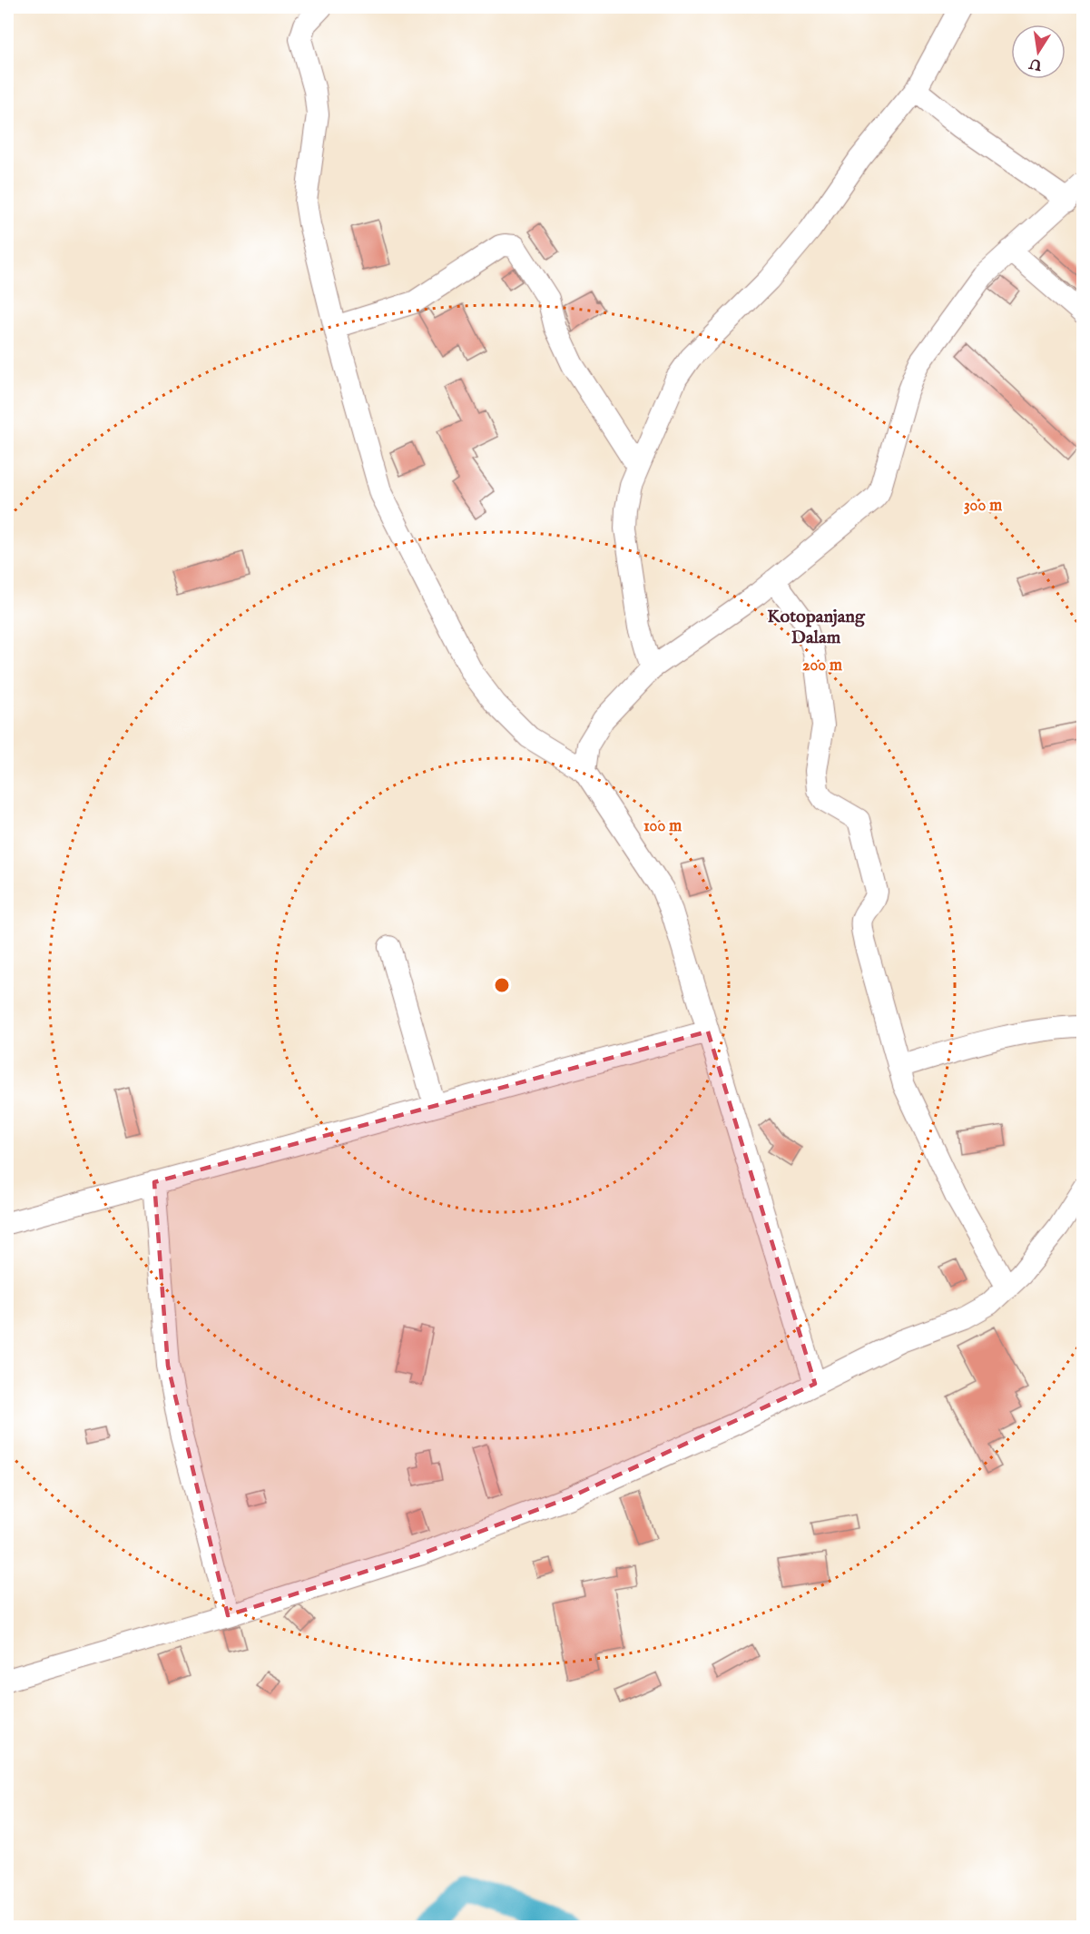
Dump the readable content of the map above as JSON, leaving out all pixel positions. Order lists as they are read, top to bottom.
{
  "districts": ["Kotopanjang Dalam"],
  "north": "bottom",
  "rings": ["300 m", "200 m", "100 m"]
}
